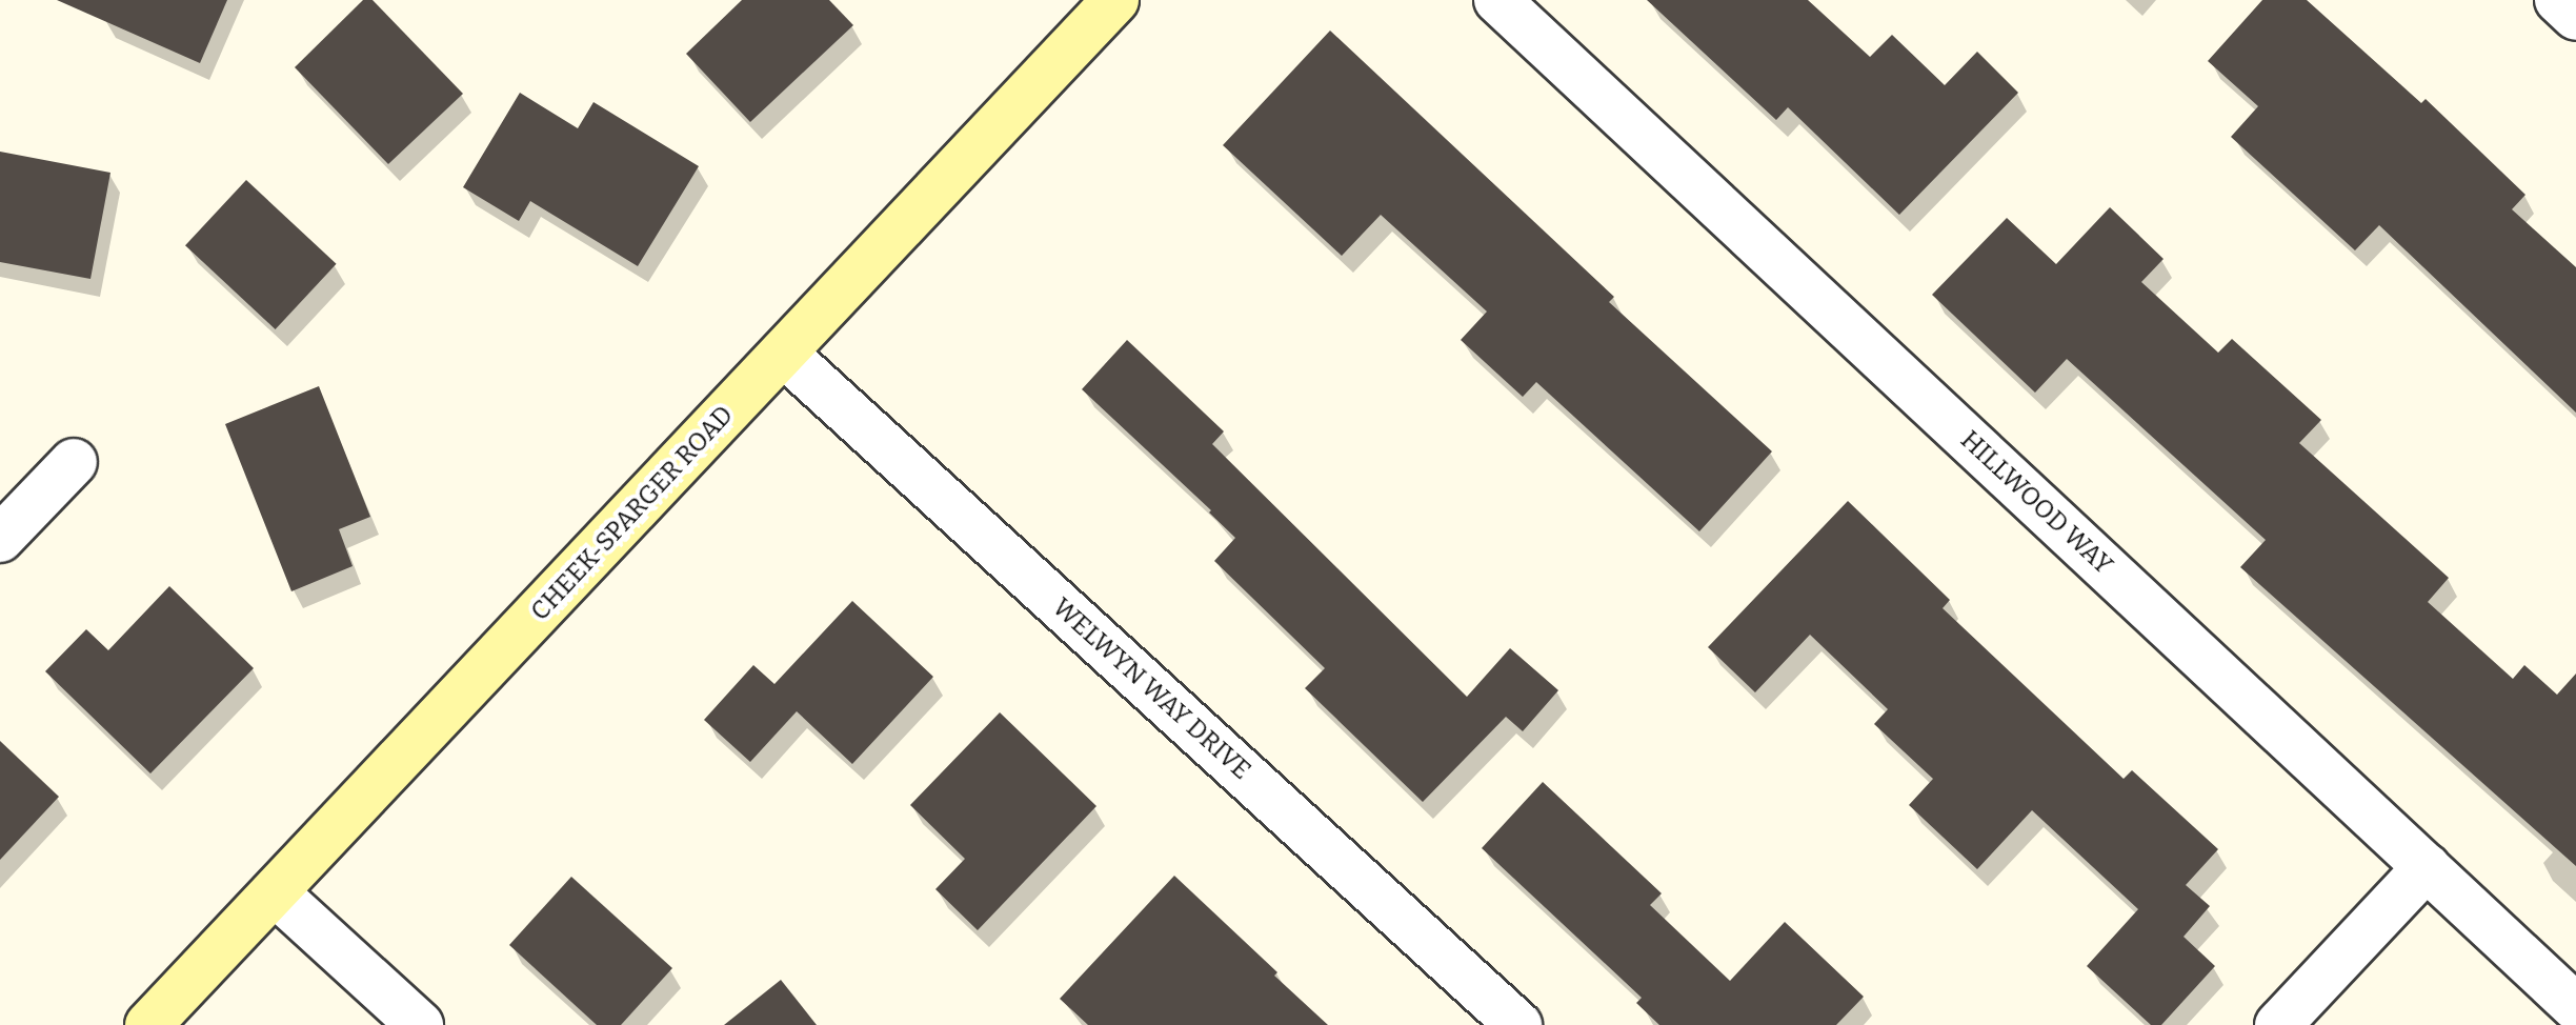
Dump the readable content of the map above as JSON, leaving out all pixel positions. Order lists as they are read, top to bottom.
{
  "streets": {
    "main road": ["CHEEK-SPARGER ROAD"],
    "street": ["HILLWOOD WAY", "WELWYN WAY DRIVE"]
  },
  "crossings": [
    ["CHEEK-SPARGER ROAD", "WELWYN WAY DRIVE"]
  ]
}
